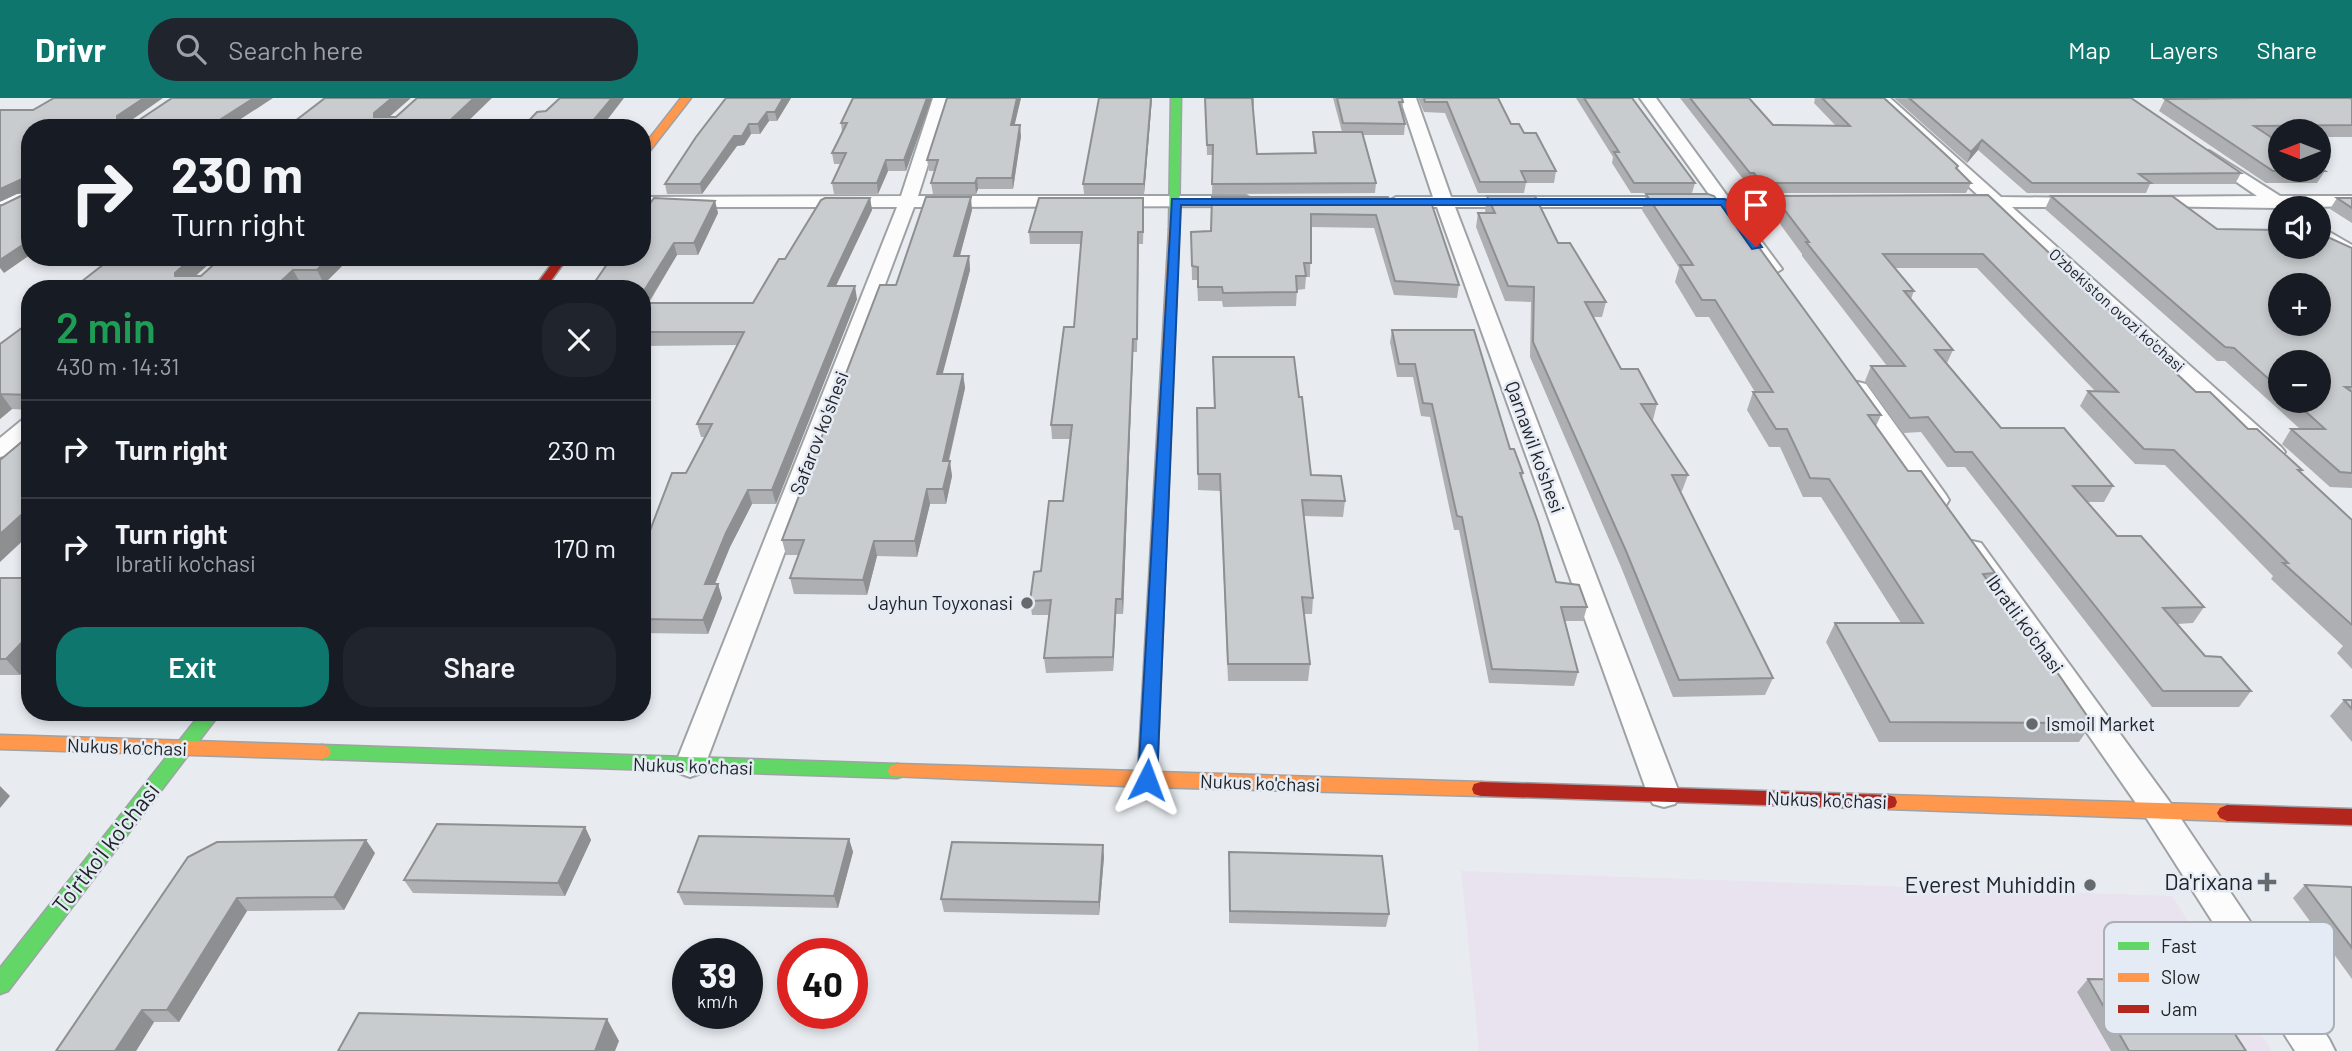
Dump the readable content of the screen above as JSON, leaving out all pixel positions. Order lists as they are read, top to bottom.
{
  "streets": {
    "street": [
      "O'zbekiston ovozi ko'chasi",
      "Safarov ko'shesi",
      "Qarnawil ko'shesi",
      "Ibratli ko'chasi",
      "Nukus ko'chasi",
      "To'rtko'l ko'chasi"
    ]
  },
  "crossings": [
    ["Safarov ko'shesi", "Nukus ko'chasi"],
    ["Qarnawil ko'shesi", "Nukus ko'chasi"],
    ["Ibratli ko'chasi", "Nukus ko'chasi"],
    ["Nukus ko'chasi", "To'rtko'l ko'chasi"]
  ],
  "places": {
    "other": ["Jayhun Toyxonasi", "Ismoil Market", "Everest Muhiddin"],
    "health": ["Da'rixana"]
  },
  "legend": ["Fast", "Slow", "Jam"],
  "north": "left",
  "page": {
    "header": "Drivr",
    "search": "Search here",
    "nav": ["Map", "Layers", "Share"],
    "map_buttons": ["+", "−"],
    "turn": ["230 m", "Turn right"],
    "heading": ["2 min", "430 m · 14:31"],
    "list": [
      {
        "name": "Turn right",
        "value": "230 m"
      },
      {
        "name": "Turn right",
        "note": "Ibratli ko'chasi",
        "value": "170 m"
      }
    ],
    "buttons": ["Exit", "Share"],
    "speed": "39 km/h",
    "limit": "40"
  }
}
